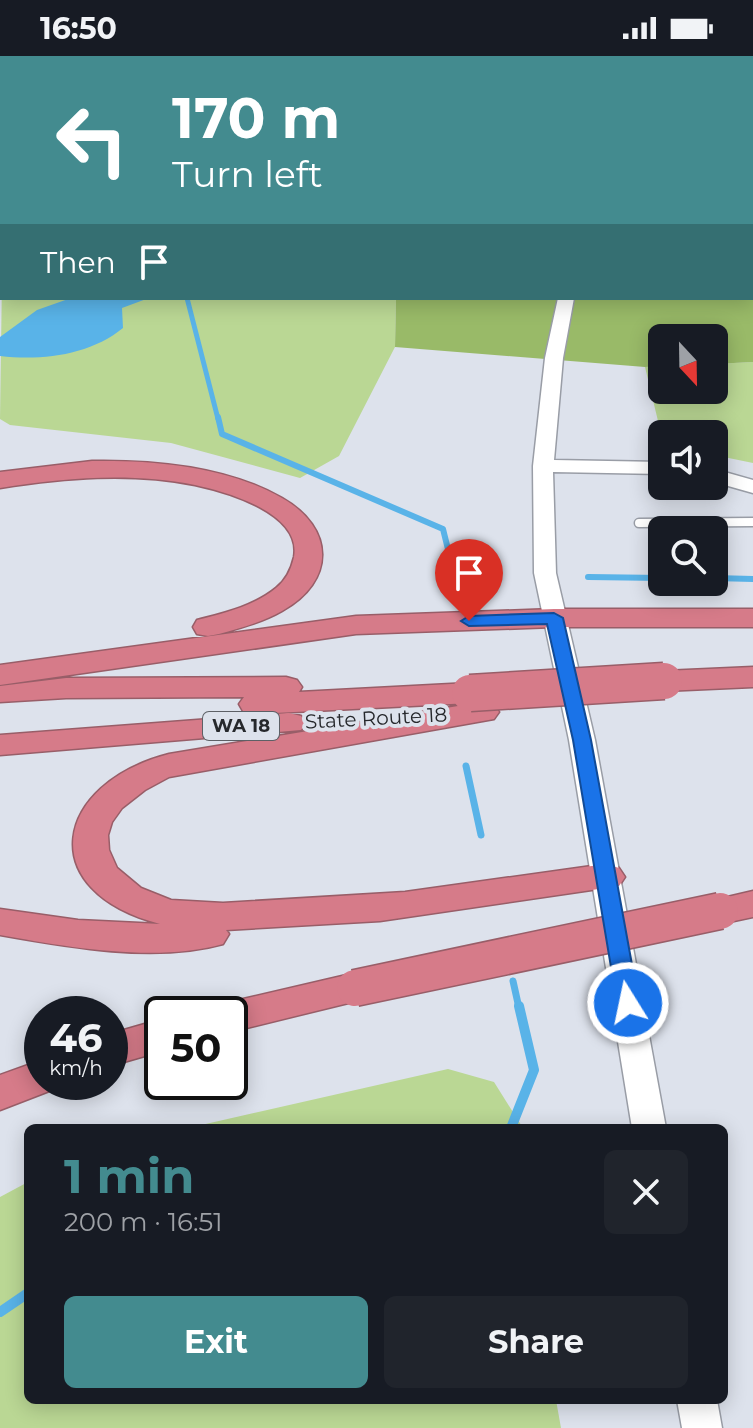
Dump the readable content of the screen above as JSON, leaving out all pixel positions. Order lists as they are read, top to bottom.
{
  "streets": {
    "highway": ["State Route 18", "WA 18"]
  },
  "north": "bottom",
  "page": {
    "status": "16:50",
    "turn": ["170 m", "Turn left"],
    "then": "Then",
    "speed": "46 km/h",
    "limit": "50",
    "heading": ["1 min", "200 m · 16:51"],
    "buttons": ["Exit", "Share"]
  }
}
